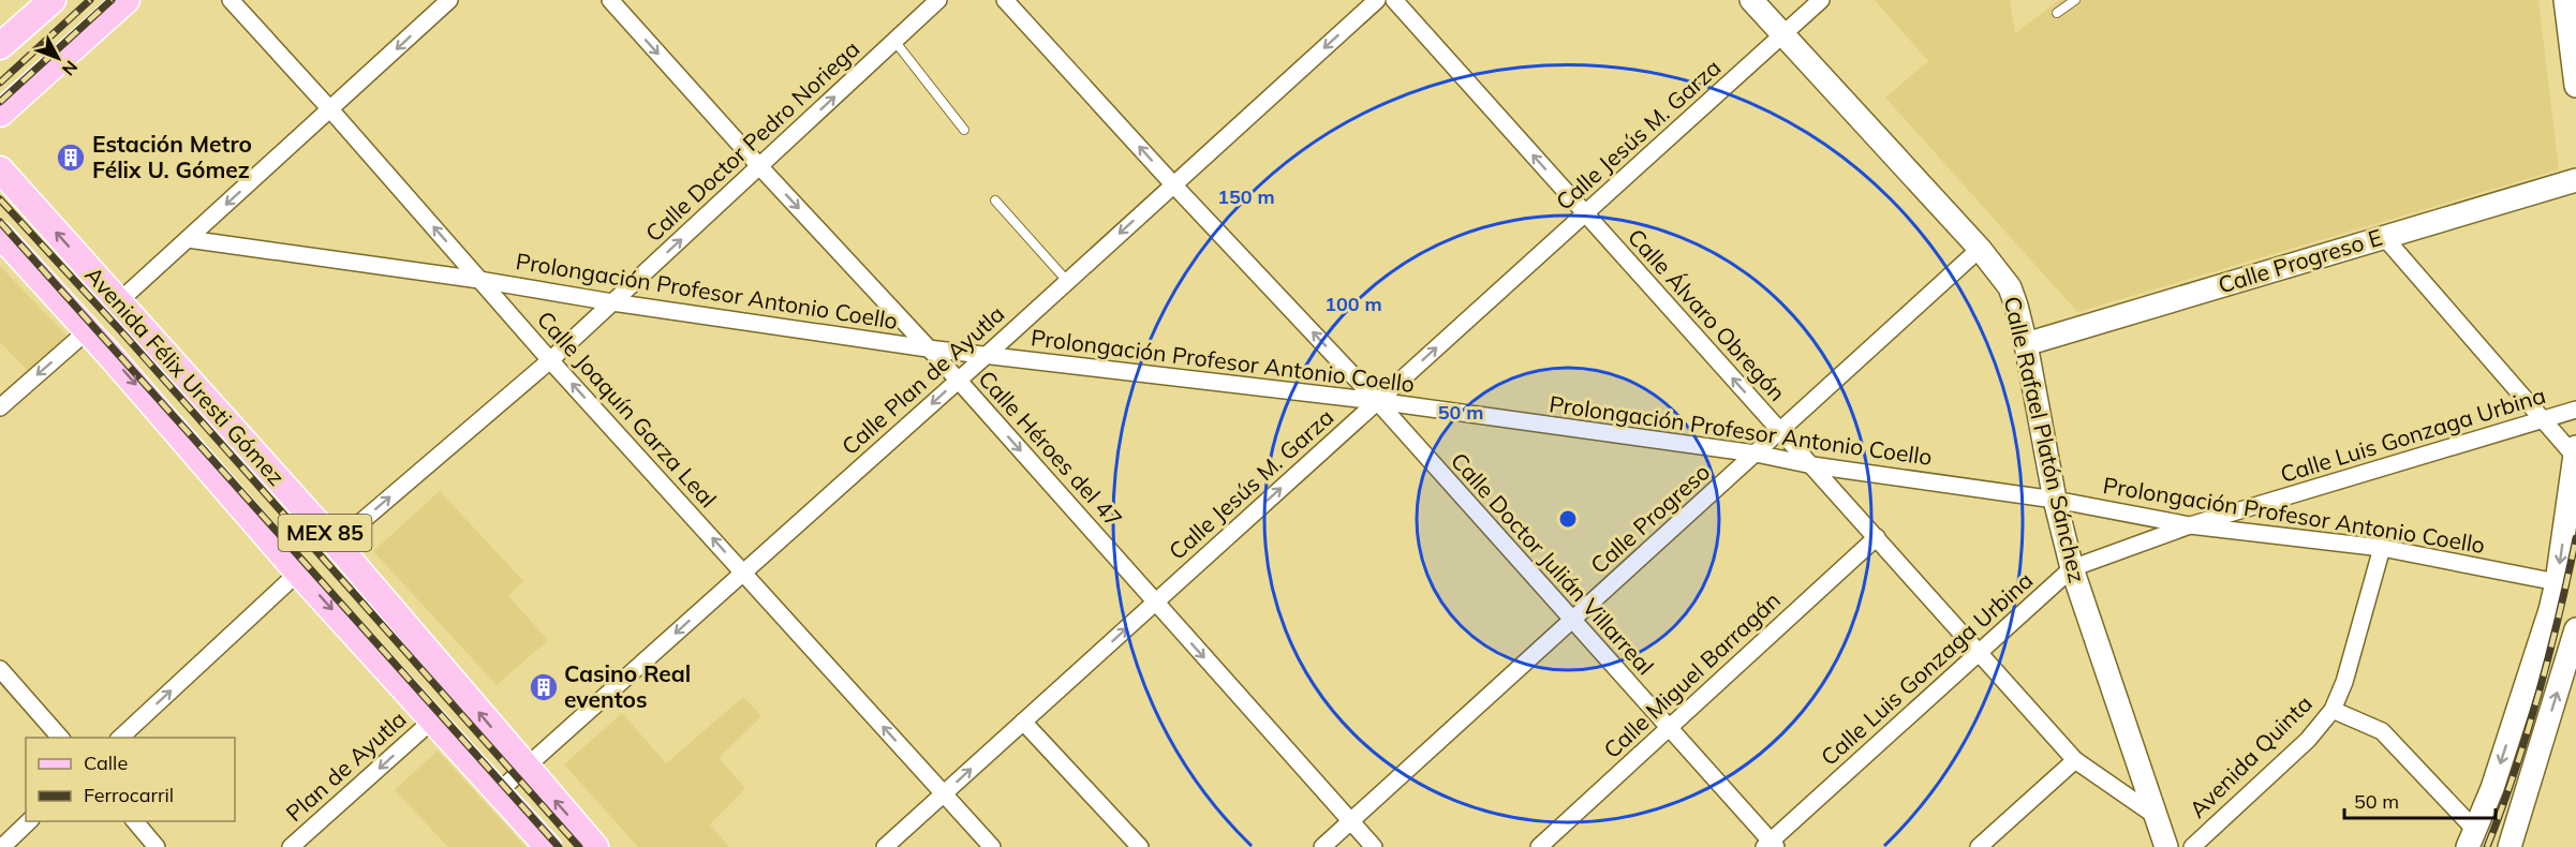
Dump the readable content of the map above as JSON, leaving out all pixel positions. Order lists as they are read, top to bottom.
{
  "streets": {
    "main road": ["Avenida Félix Uresti Gómez", "MEX 85"],
    "street": [
      "Calle Jesús M. Garza",
      "Calle Doctor Pedro Noriega",
      "Calle Progreso E",
      "Prolongación Profesor Antonio Coello",
      "Calle Álvaro Obregón",
      "Calle Plan de Ayutla",
      "Calle Joaquín Garza Leal",
      "Calle Luis Gonzaga Urbina",
      "Calle Rafael Platón Sánchez",
      "Calle Héroes del 47",
      "Calle Progreso",
      "Calle Doctor Julián Villarreal",
      "Calle Miguel Barragán",
      "Avenida Quinta",
      "Plan de Ayutla"
    ]
  },
  "crossings": [
    ["Calle Jesús M. Garza", "Prolongación Profesor Antonio Coello"],
    ["Calle Jesús M. Garza", "Calle Álvaro Obregón"],
    ["Calle Jesús M. Garza", "Calle Joaquín Garza Leal"],
    ["Calle Jesús M. Garza", "Calle Rafael Platón Sánchez"],
    ["Calle Jesús M. Garza", "Calle Héroes del 47"],
    ["Calle Jesús M. Garza", "Calle Doctor Julián Villarreal"],
    ["Calle Doctor Pedro Noriega", "Prolongación Profesor Antonio Coello"],
    ["Calle Doctor Pedro Noriega", "Avenida Félix Uresti Gómez"],
    ["Calle Doctor Pedro Noriega", "Calle Joaquín Garza Leal"],
    ["Calle Doctor Pedro Noriega", "Calle Héroes del 47"],
    ["Calle Progreso E", "Calle Rafael Platón Sánchez"],
    ["Prolongación Profesor Antonio Coello", "Calle Álvaro Obregón"],
    ["Prolongación Profesor Antonio Coello", "Calle Plan de Ayutla"],
    ["Prolongación Profesor Antonio Coello", "Calle Joaquín Garza Leal"],
    ["Prolongación Profesor Antonio Coello", "Calle Luis Gonzaga Urbina"],
    ["Prolongación Profesor Antonio Coello", "Calle Rafael Platón Sánchez"],
    ["Prolongación Profesor Antonio Coello", "Calle Héroes del 47"],
    ["Prolongación Profesor Antonio Coello", "Calle Progreso"],
    ["Prolongación Profesor Antonio Coello", "Calle Doctor Julián Villarreal"],
    ["Prolongación Profesor Antonio Coello", "Avenida Quinta"],
    ["Calle Álvaro Obregón", "Calle Luis Gonzaga Urbina"],
    ["Calle Álvaro Obregón", "Calle Rafael Platón Sánchez"],
    ["Calle Álvaro Obregón", "Calle Progreso"],
    ["Calle Álvaro Obregón", "Calle Miguel Barragán"],
    ["Avenida Félix Uresti Gómez", "Calle Plan de Ayutla"],
    ["Avenida Félix Uresti Gómez", "Plan de Ayutla"],
    ["Calle Plan de Ayutla", "Calle Joaquín Garza Leal"],
    ["Calle Plan de Ayutla", "Calle Héroes del 47"],
    ["Calle Plan de Ayutla", "Calle Doctor Julián Villarreal"],
    ["Calle Luis Gonzaga Urbina", "Calle Rafael Platón Sánchez"],
    ["Calle Luis Gonzaga Urbina", "Calle Doctor Julián Villarreal"],
    ["Calle Rafael Platón Sánchez", "Calle Progreso"],
    ["Calle Héroes del 47", "Calle Progreso"],
    ["Calle Progreso", "Calle Doctor Julián Villarreal"],
    ["Calle Doctor Julián Villarreal", "Calle Miguel Barragán"]
  ],
  "one_way": [
    "Calle Jesús M. Garza",
    "Calle Doctor Pedro Noriega",
    "Calle Álvaro Obregón",
    "Calle Plan de Ayutla",
    "Calle Joaquín Garza Leal",
    "Calle Héroes del 47",
    "Calle Doctor Julián Villarreal",
    "Plan de Ayutla"
  ],
  "places": {
    "building": ["Estación Metro Félix U. Gómez", "Casino Real eventos"]
  },
  "legend": ["Calle", "Ferrocarril"],
  "scale_bar": "50 m",
  "north": "bottom right",
  "rings": ["150 m", "100 m", "50 m"]
}
